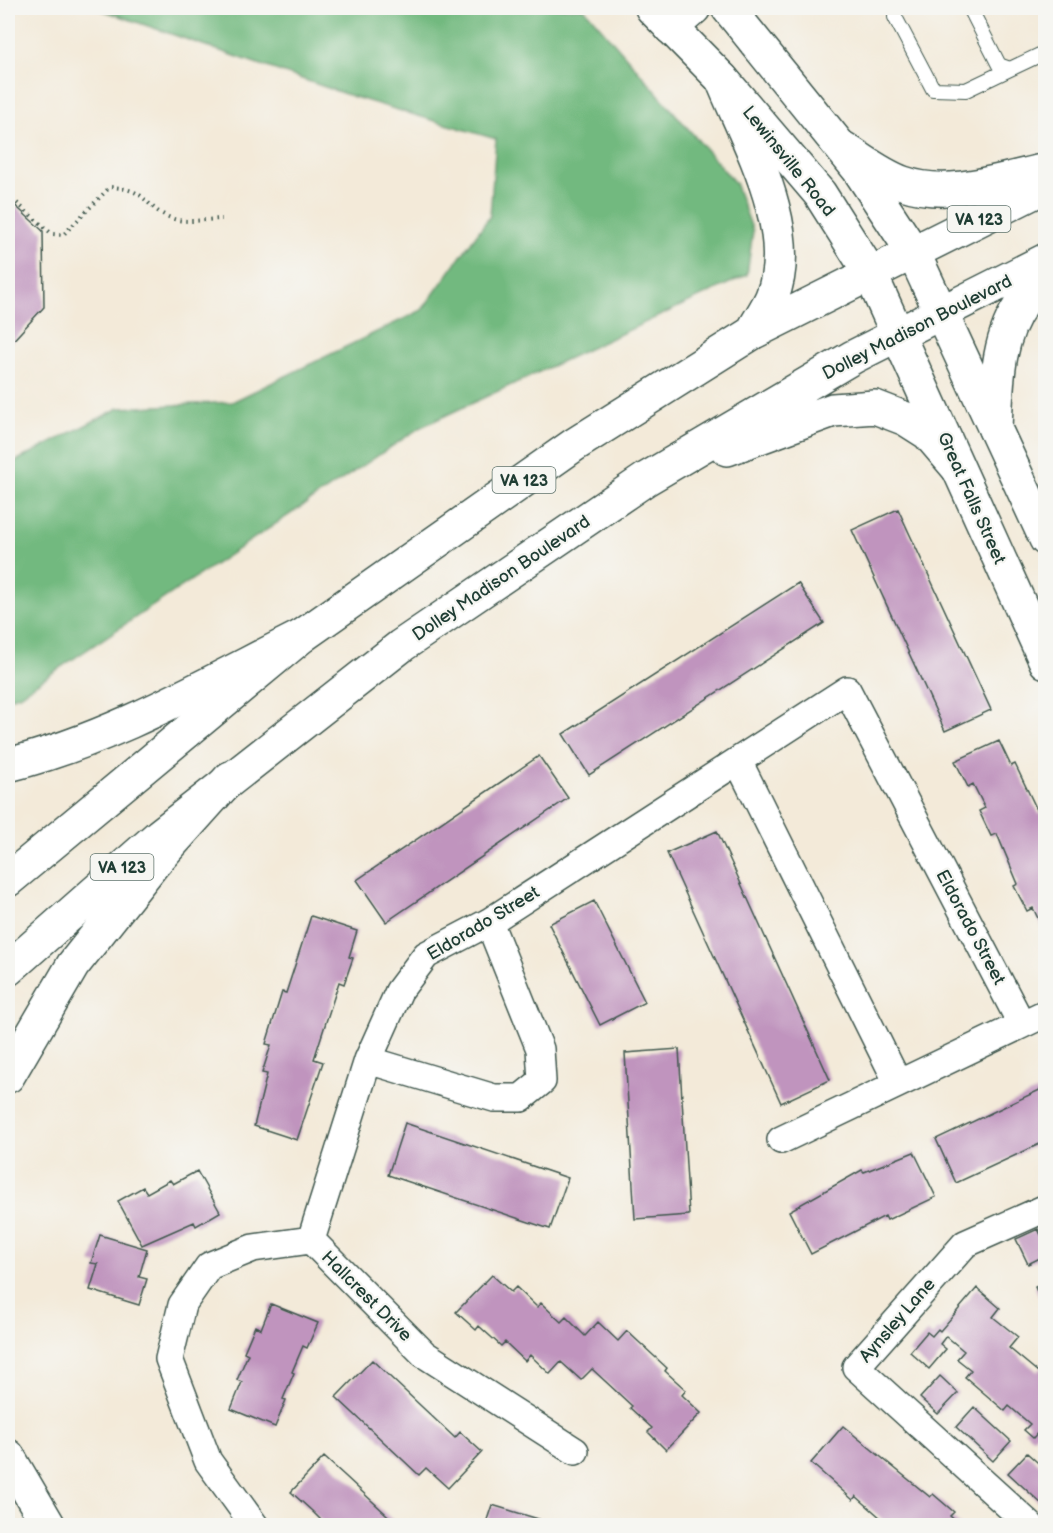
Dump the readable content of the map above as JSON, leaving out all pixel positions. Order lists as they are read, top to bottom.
{
  "streets": {
    "main road": [
      "Lewinsville Road",
      "VA 123",
      "Dolley Madison Boulevard",
      "Great Falls Street"
    ],
    "street": ["Eldorado Street", "Hallcrest Drive", "Aynsley Lane"]
  },
  "crossings": [
    ["Lewinsville Road", "VA 123"],
    ["Lewinsville Road", "Dolley Madison Boulevard"],
    ["Lewinsville Road", "Great Falls Street"],
    ["Dolley Madison Boulevard", "Great Falls Street"],
    ["Eldorado Street", "Hallcrest Drive"]
  ]
}
